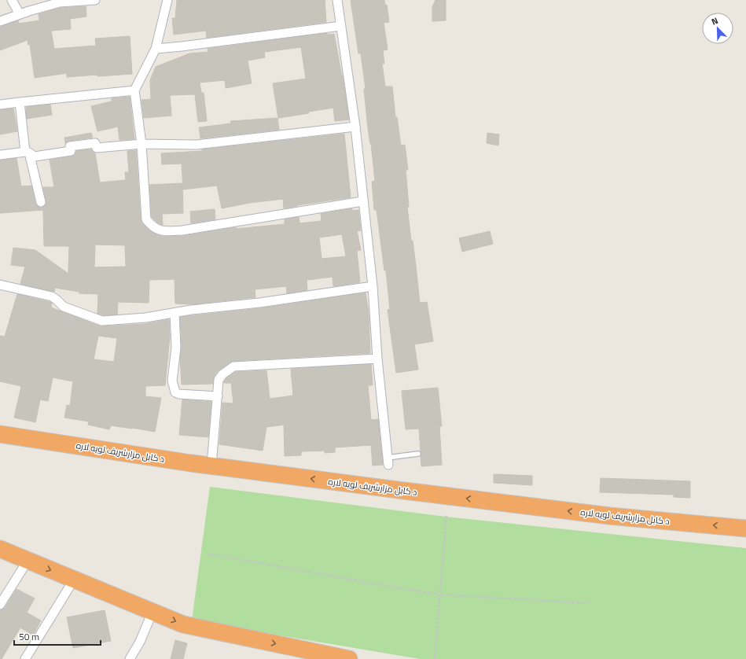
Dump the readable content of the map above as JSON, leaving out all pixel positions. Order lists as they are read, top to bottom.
{
  "streets": {
    "highway": ["د کابل مزارشریف لویه لاره"]
  },
  "one_way": ["د کابل مزارشریف لویه لاره"],
  "scale_bar": "50 m",
  "north": "top left"
}
